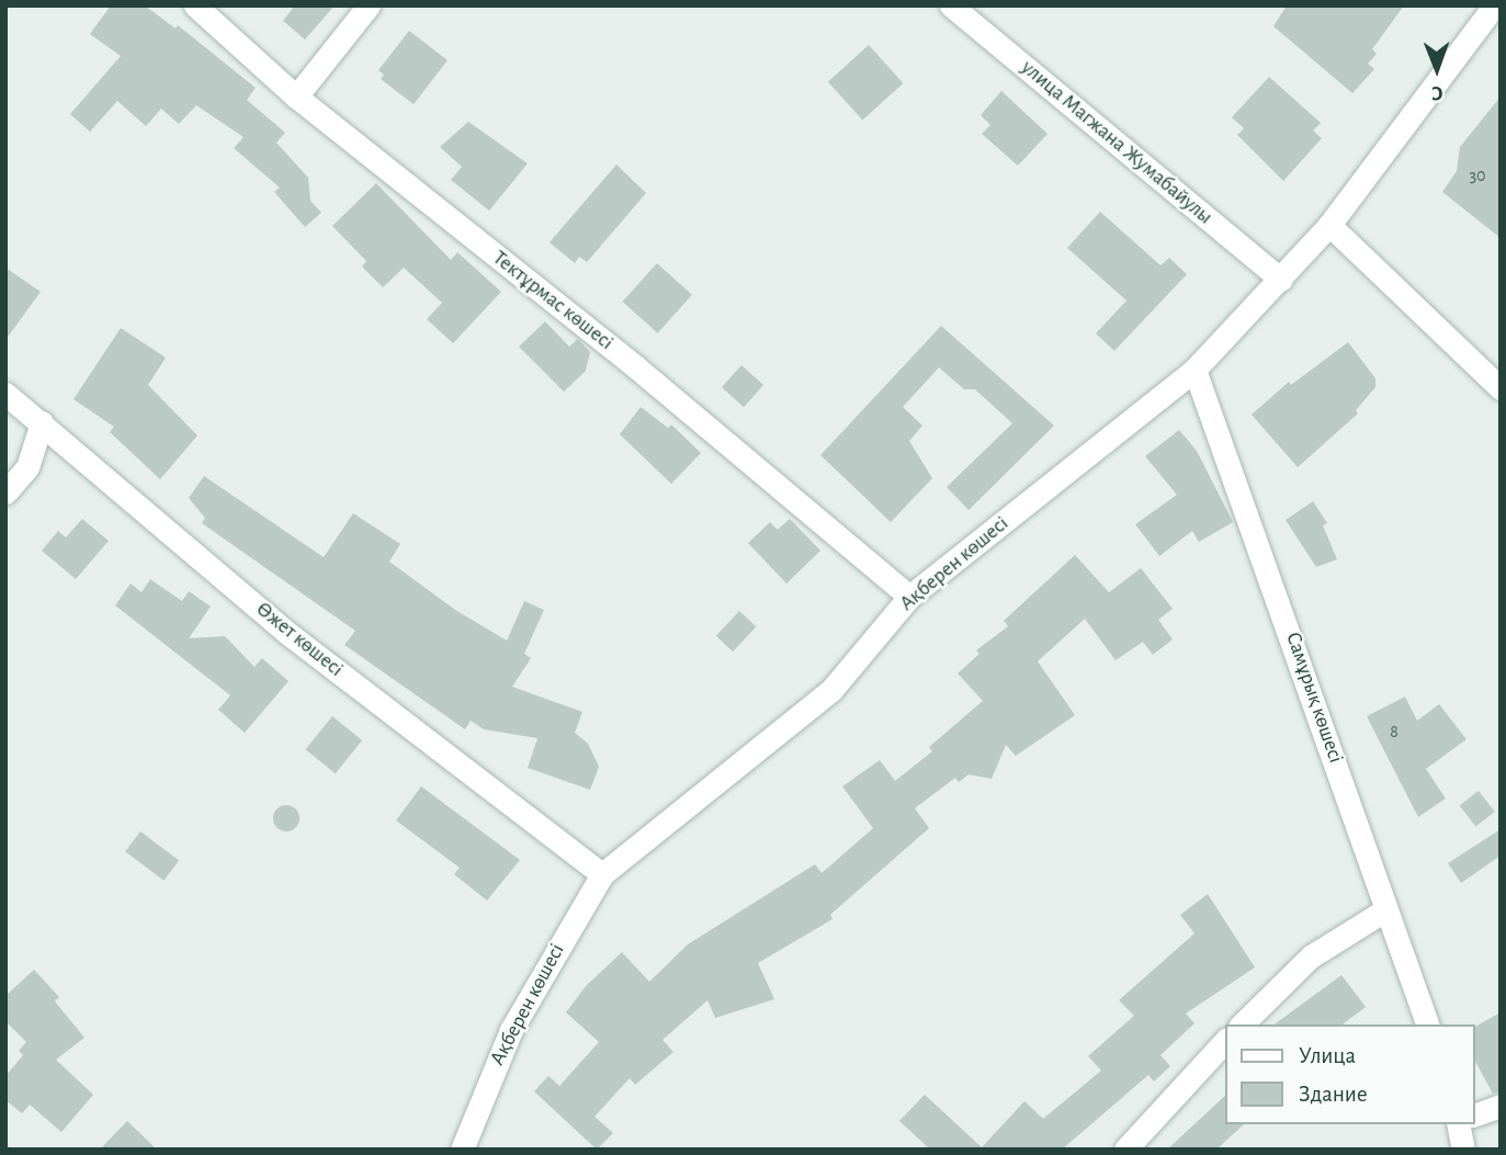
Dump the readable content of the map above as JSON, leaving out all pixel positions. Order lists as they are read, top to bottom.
{
  "streets": {
    "street": [
      "улица Магжана Жумабайулы",
      "Тектұрмас көшесі",
      "Ақберен көшесі",
      "Өжет көшесі",
      "Самұрық көшесі"
    ]
  },
  "crossings": [
    ["улица Магжана Жумабайулы", "Ақберен көшесі"],
    ["Тектұрмас көшесі", "Ақберен көшесі"],
    ["Ақберен көшесі", "Өжет көшесі"],
    ["Ақберен көшесі", "Самұрық көшесі"]
  ],
  "house_numbers": ["30", "8"],
  "legend": ["Улица", "Здание"],
  "north": "bottom"
}
